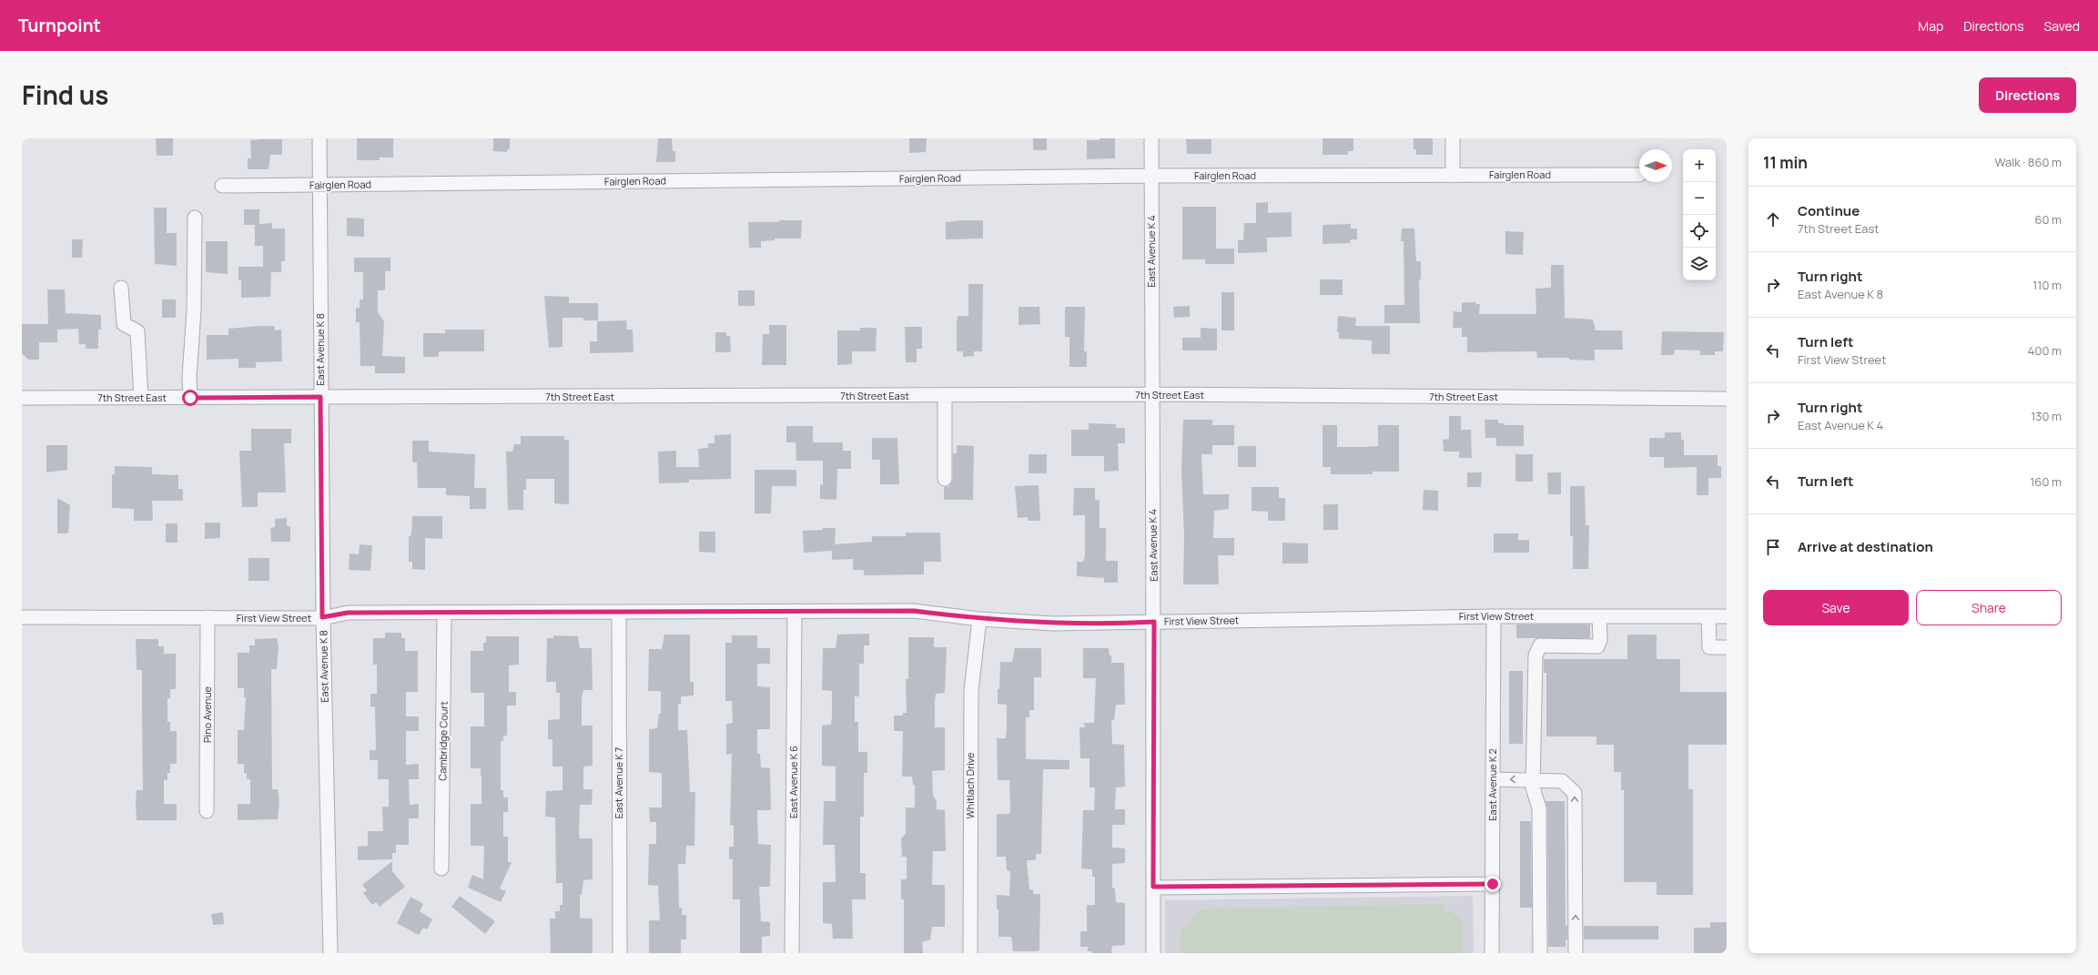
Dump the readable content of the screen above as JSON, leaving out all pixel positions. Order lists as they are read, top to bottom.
{
  "streets": {
    "street": [
      "Fairglen Road",
      "East Avenue K 4",
      "East Avenue K 8",
      "7th Street East",
      "First View Street",
      "Pino Avenue",
      "Cambridge Court",
      "East Avenue K 6",
      "East Avenue K 7",
      "East Avenue K 2",
      "Whitlach Drive"
    ]
  },
  "crossings": [
    ["Fairglen Road", "East Avenue K 4"],
    ["Fairglen Road", "East Avenue K 8"],
    ["East Avenue K 4", "7th Street East"],
    ["East Avenue K 4", "First View Street"],
    ["East Avenue K 8", "7th Street East"],
    ["East Avenue K 8", "First View Street"],
    ["First View Street", "Pino Avenue"],
    ["First View Street", "Cambridge Court"],
    ["First View Street", "East Avenue K 6"],
    ["First View Street", "East Avenue K 7"],
    ["First View Street", "East Avenue K 2"],
    ["First View Street", "Whitlach Drive"]
  ],
  "north": "right",
  "page": {
    "header": "Turnpoint",
    "nav": ["Map", "Directions", "Saved"],
    "title": "Find us",
    "buttons": [
      "Directions",
      ["Save", "Share"]
    ],
    "heading": ["11 min", "Walk · 860 m"],
    "map_buttons": ["+", "−"],
    "list": [
      ["Continue", "7th Street East", "60 m"],
      ["Turn right", "East Avenue K 8", "110 m"],
      ["Turn left", "First View Street", "400 m"],
      ["Turn right", "East Avenue K 4", "130 m"],
      ["Turn left", "160 m"],
      "Arrive at destination"
    ]
  }
}
